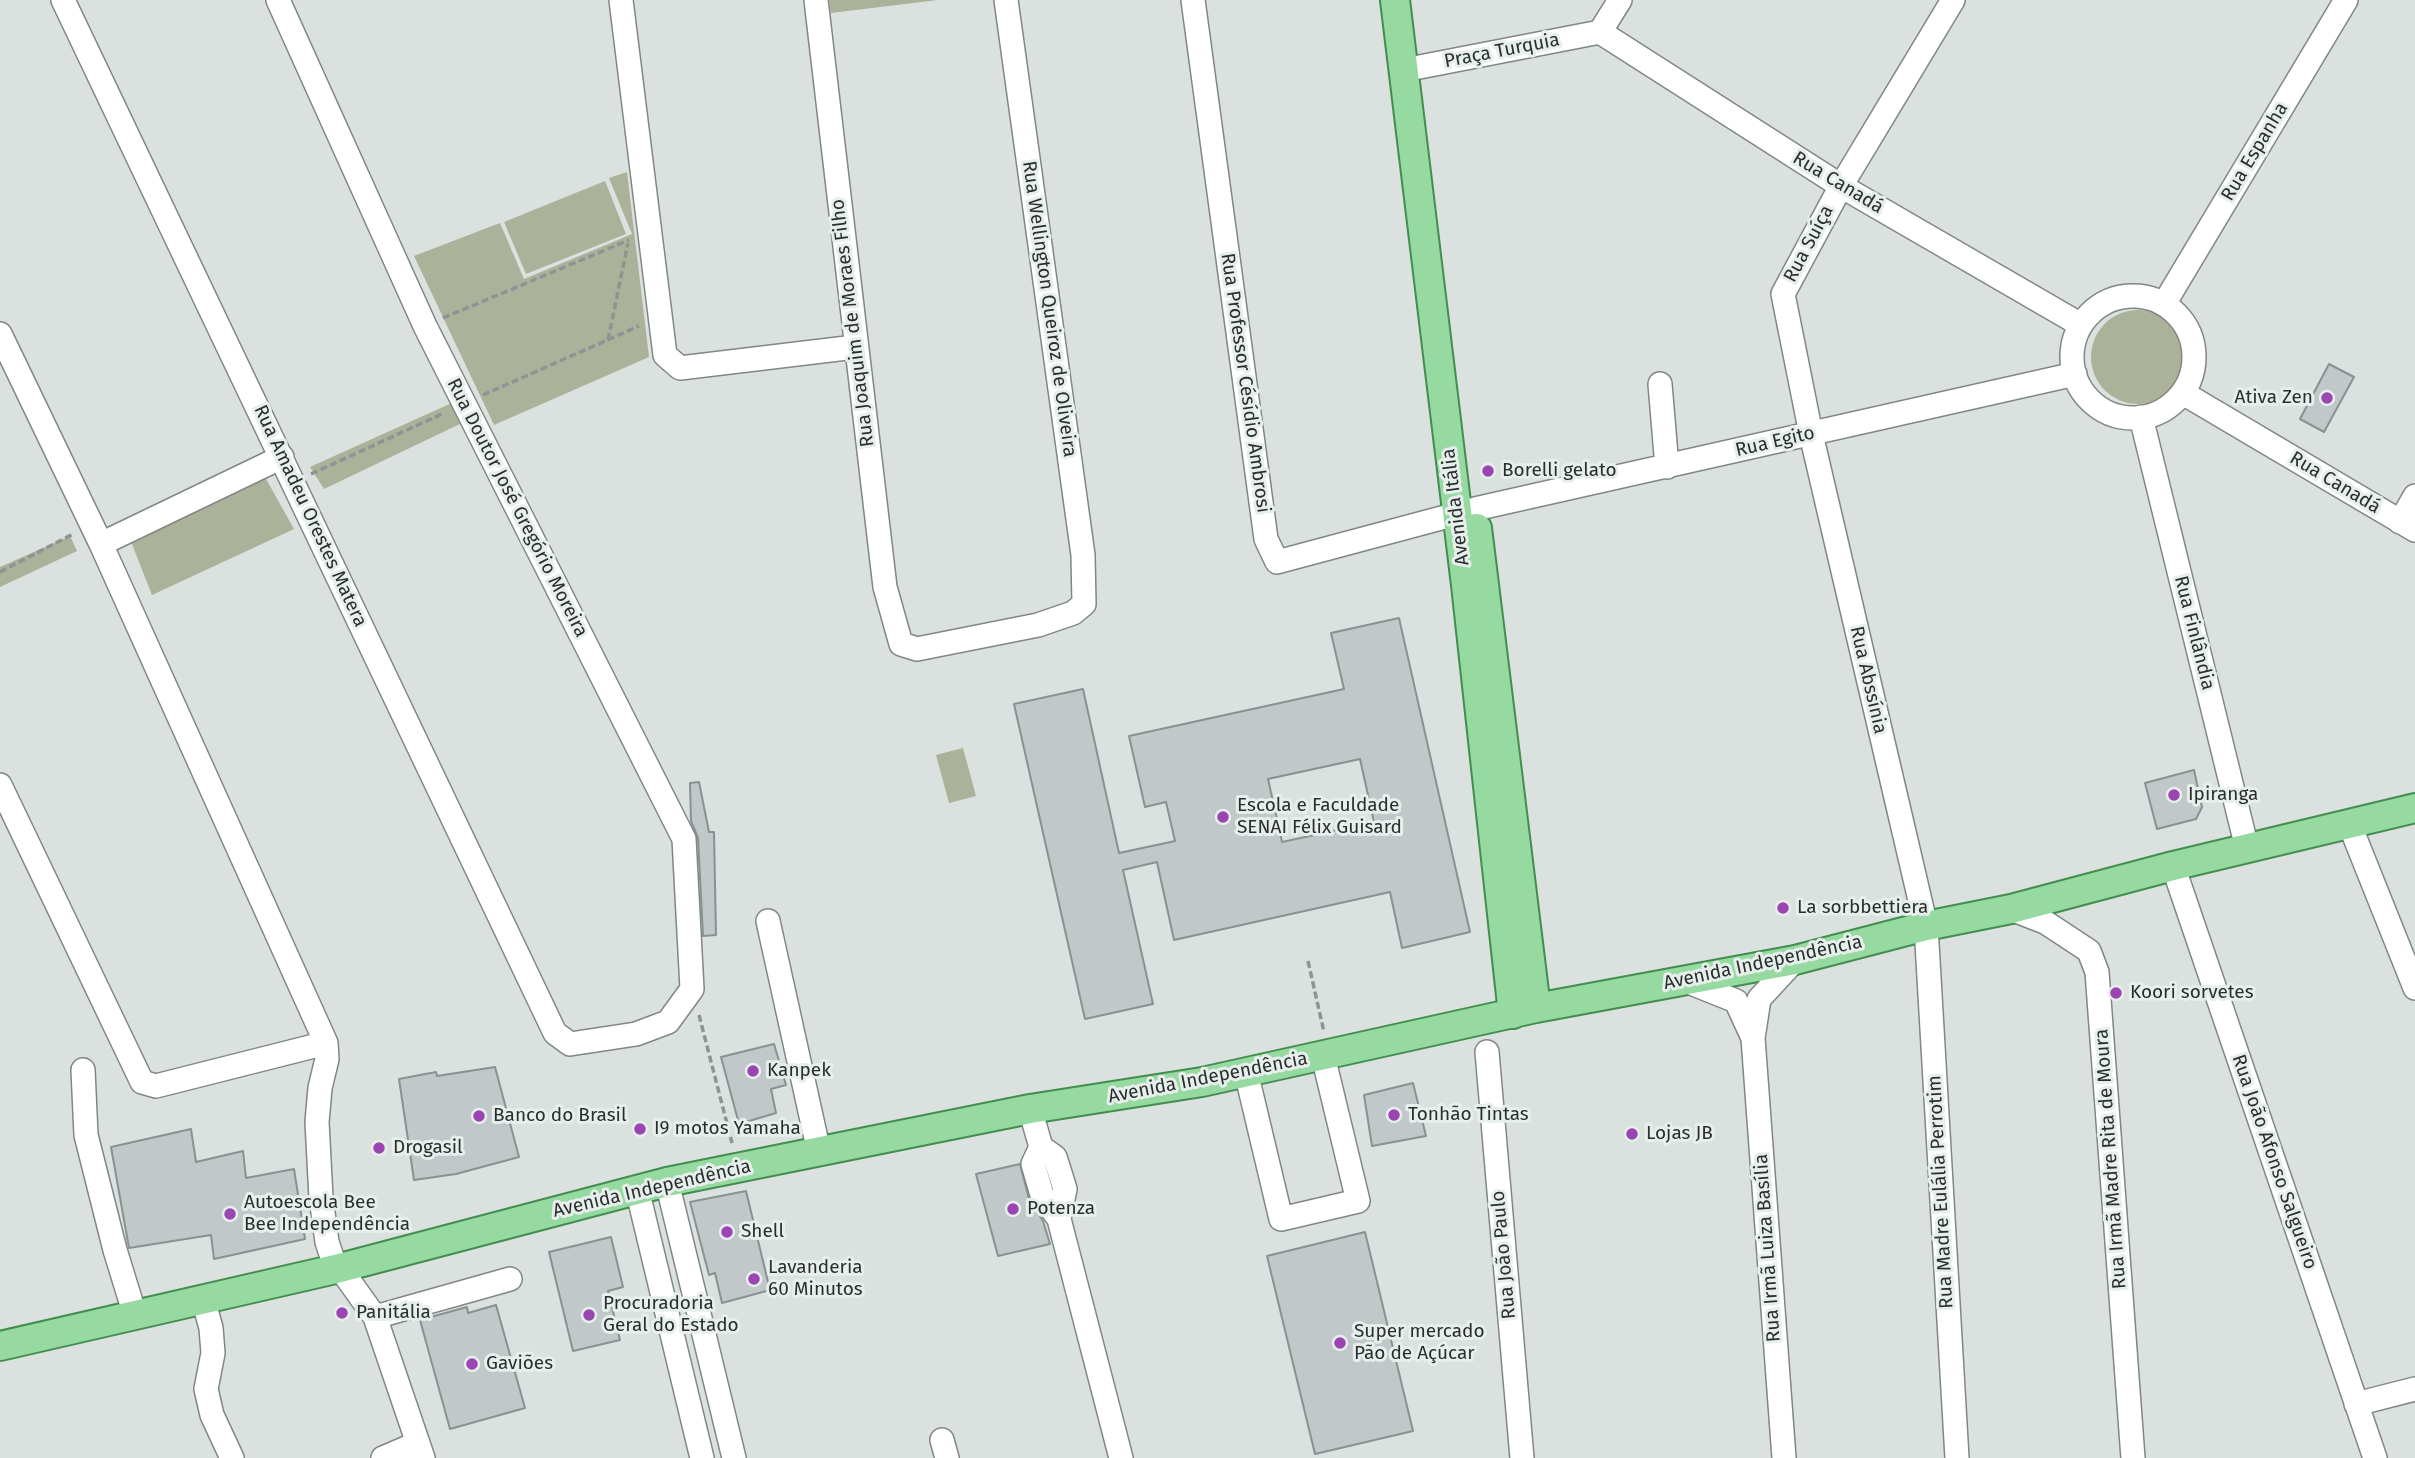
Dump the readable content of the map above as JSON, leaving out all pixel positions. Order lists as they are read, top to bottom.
{
  "streets": {
    "main road": ["Avenida Itália", "Avenida Independência"],
    "street": [
      "Praça Turquia",
      "Rua Espanha",
      "Rua Canadá",
      "Rua Suíça",
      "Rua Wellington Queiroz de Oliveira",
      "Rua Joaquim de Moraes Filho",
      "Rua Professor Césídio Ambrosi",
      "Rua Egito",
      "Rua Doutor José Gregório Moreira",
      "Rua Amadeu Orestes Matera",
      "Rua Finlândia",
      "Rua Abssínia",
      "Rua Irmã Madre Rita de Moura",
      "Rua João Afonso Salgueiro",
      "Rua Madre Eulália Perrotim",
      "Rua Irmã Luiza Basília",
      "Rua João Paulo"
    ]
  },
  "crossings": [
    ["Praça Turquia", "Rua Canadá"],
    ["Praça Turquia", "Avenida Itália"],
    ["Rua Espanha", "Rua Canadá"],
    ["Rua Espanha", "Rua Egito"],
    ["Rua Espanha", "Rua Finlândia"],
    ["Rua Canadá", "Rua Suíça"],
    ["Rua Canadá", "Rua Egito"],
    ["Rua Canadá", "Rua Finlândia"],
    ["Rua Suíça", "Rua Egito"],
    ["Rua Suíça", "Rua Abssínia"],
    ["Rua Wellington Queiroz de Oliveira", "Rua Joaquim de Moraes Filho"],
    ["Rua Professor Césídio Ambrosi", "Rua Egito"],
    ["Rua Professor Césídio Ambrosi", "Avenida Itália"],
    ["Rua Egito", "Avenida Itália"],
    ["Rua Egito", "Rua Finlândia"],
    ["Rua Egito", "Rua Abssínia"],
    ["Avenida Itália", "Avenida Independência"],
    ["Rua Doutor José Gregório Moreira", "Rua Amadeu Orestes Matera"],
    ["Rua Finlândia", "Avenida Independência"],
    ["Rua Abssínia", "Avenida Independência"],
    ["Rua Abssínia", "Rua Madre Eulália Perrotim"],
    ["Avenida Independência", "Rua Irmã Madre Rita de Moura"],
    ["Avenida Independência", "Rua João Afonso Salgueiro"],
    ["Avenida Independência", "Rua Madre Eulália Perrotim"],
    ["Avenida Independência", "Rua Irmã Luiza Basília"]
  ],
  "places": [
    "Ativa Zen",
    "Borelli gelato",
    "Ipiranga",
    "Escola e Faculdade SENAI Félix Guisard",
    "La sorbbettiera",
    "Koori sorvetes",
    "Kanpek",
    "Tonhão Tintas",
    "Banco do Brasil",
    "I9 motos Yamaha",
    "Lojas JB",
    "Drogasil",
    "Potenza",
    "Autoescola Bee Bee Independência",
    "Shell",
    "Lavanderia 60 Minutos",
    "Panitália",
    "Procuradoria Geral do Estado",
    "Super mercado Pão de Açúcar",
    "Gaviões"
  ]
}
